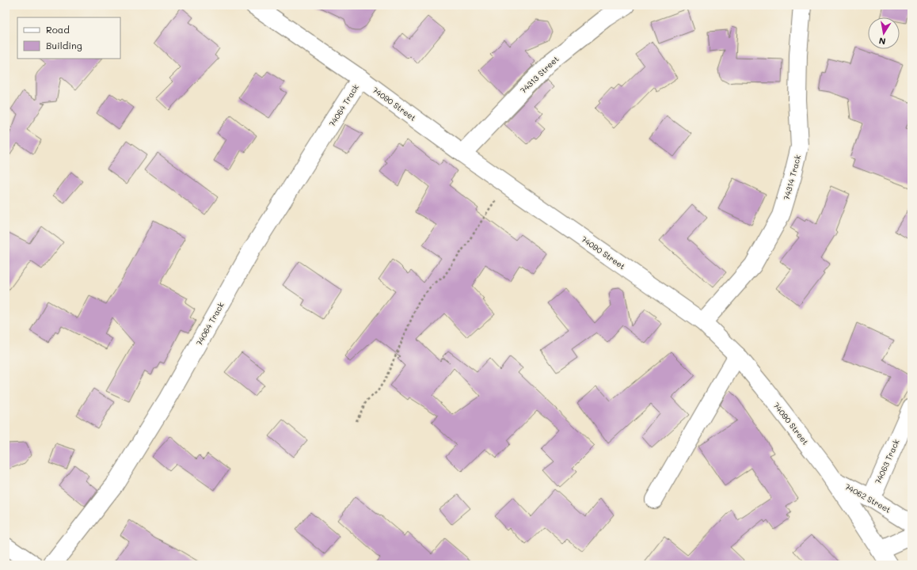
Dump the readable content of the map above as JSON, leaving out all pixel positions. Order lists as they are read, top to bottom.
{
  "streets": {
    "street": [
      "74313 Street",
      "74090 Street",
      "74064 Track",
      "74314 Track",
      "74063 Track",
      "74062 Street"
    ]
  },
  "crossings": [
    ["74313 Street", "74090 Street"],
    ["74090 Street", "74064 Track"],
    ["74090 Street", "74314 Track"],
    ["74090 Street", "74062 Street"],
    ["74063 Track", "74062 Street"]
  ],
  "legend": ["Road", "Building"],
  "north": "bottom"
}
